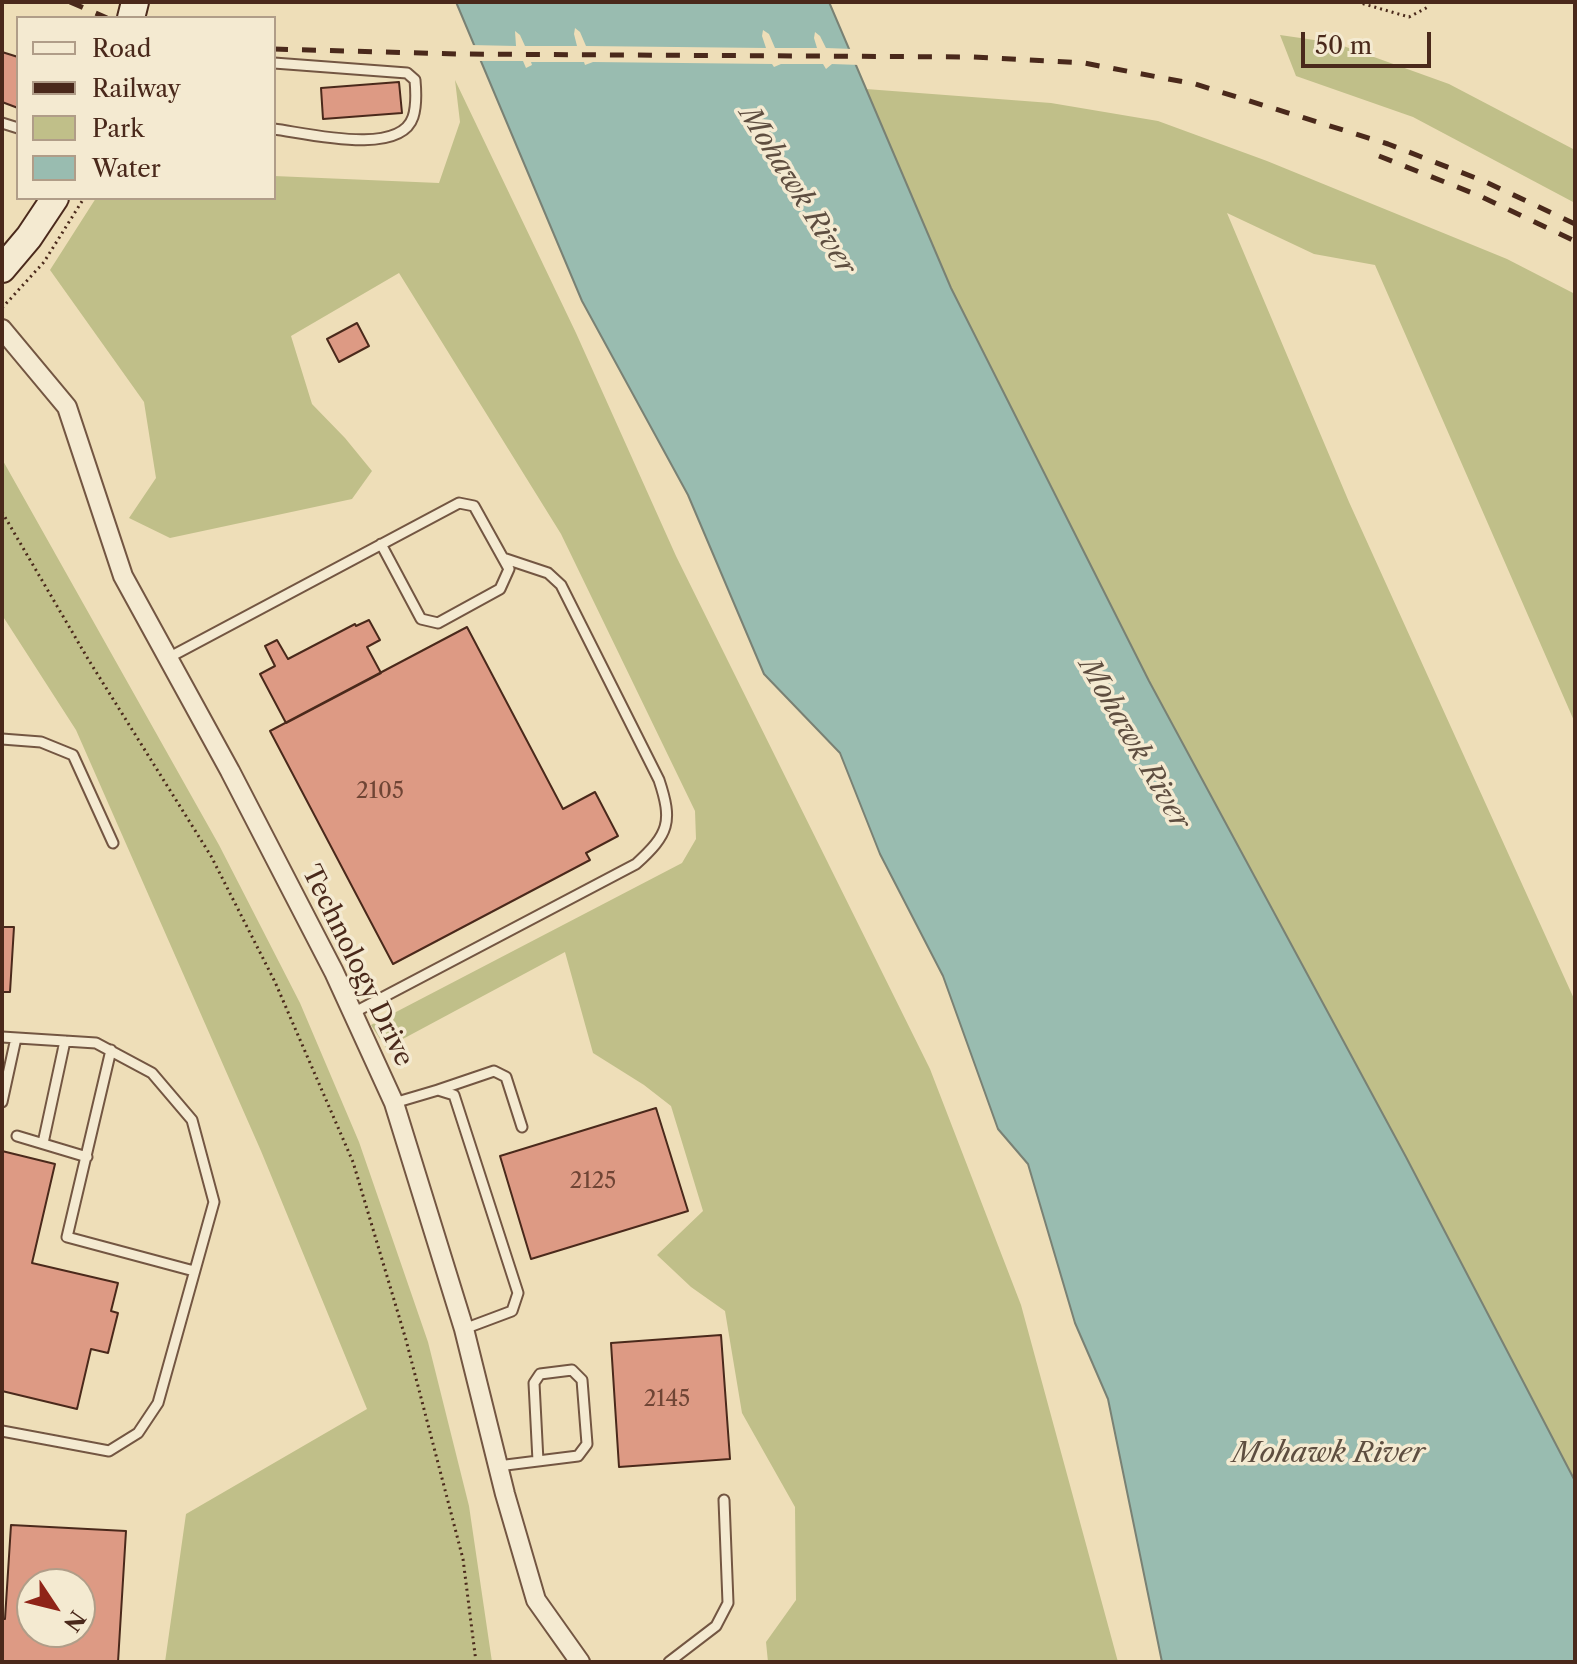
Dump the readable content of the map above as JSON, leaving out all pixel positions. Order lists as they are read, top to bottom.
{
  "streets": {
    "street": ["Technology Drive"]
  },
  "water": ["Mohawk River"],
  "house_numbers": ["2105", "2125", "2145"],
  "legend": [
    "Road",
    "Railway",
    "Park",
    "Water"
  ],
  "scale_bar": "50 m",
  "north": "bottom right"
}
